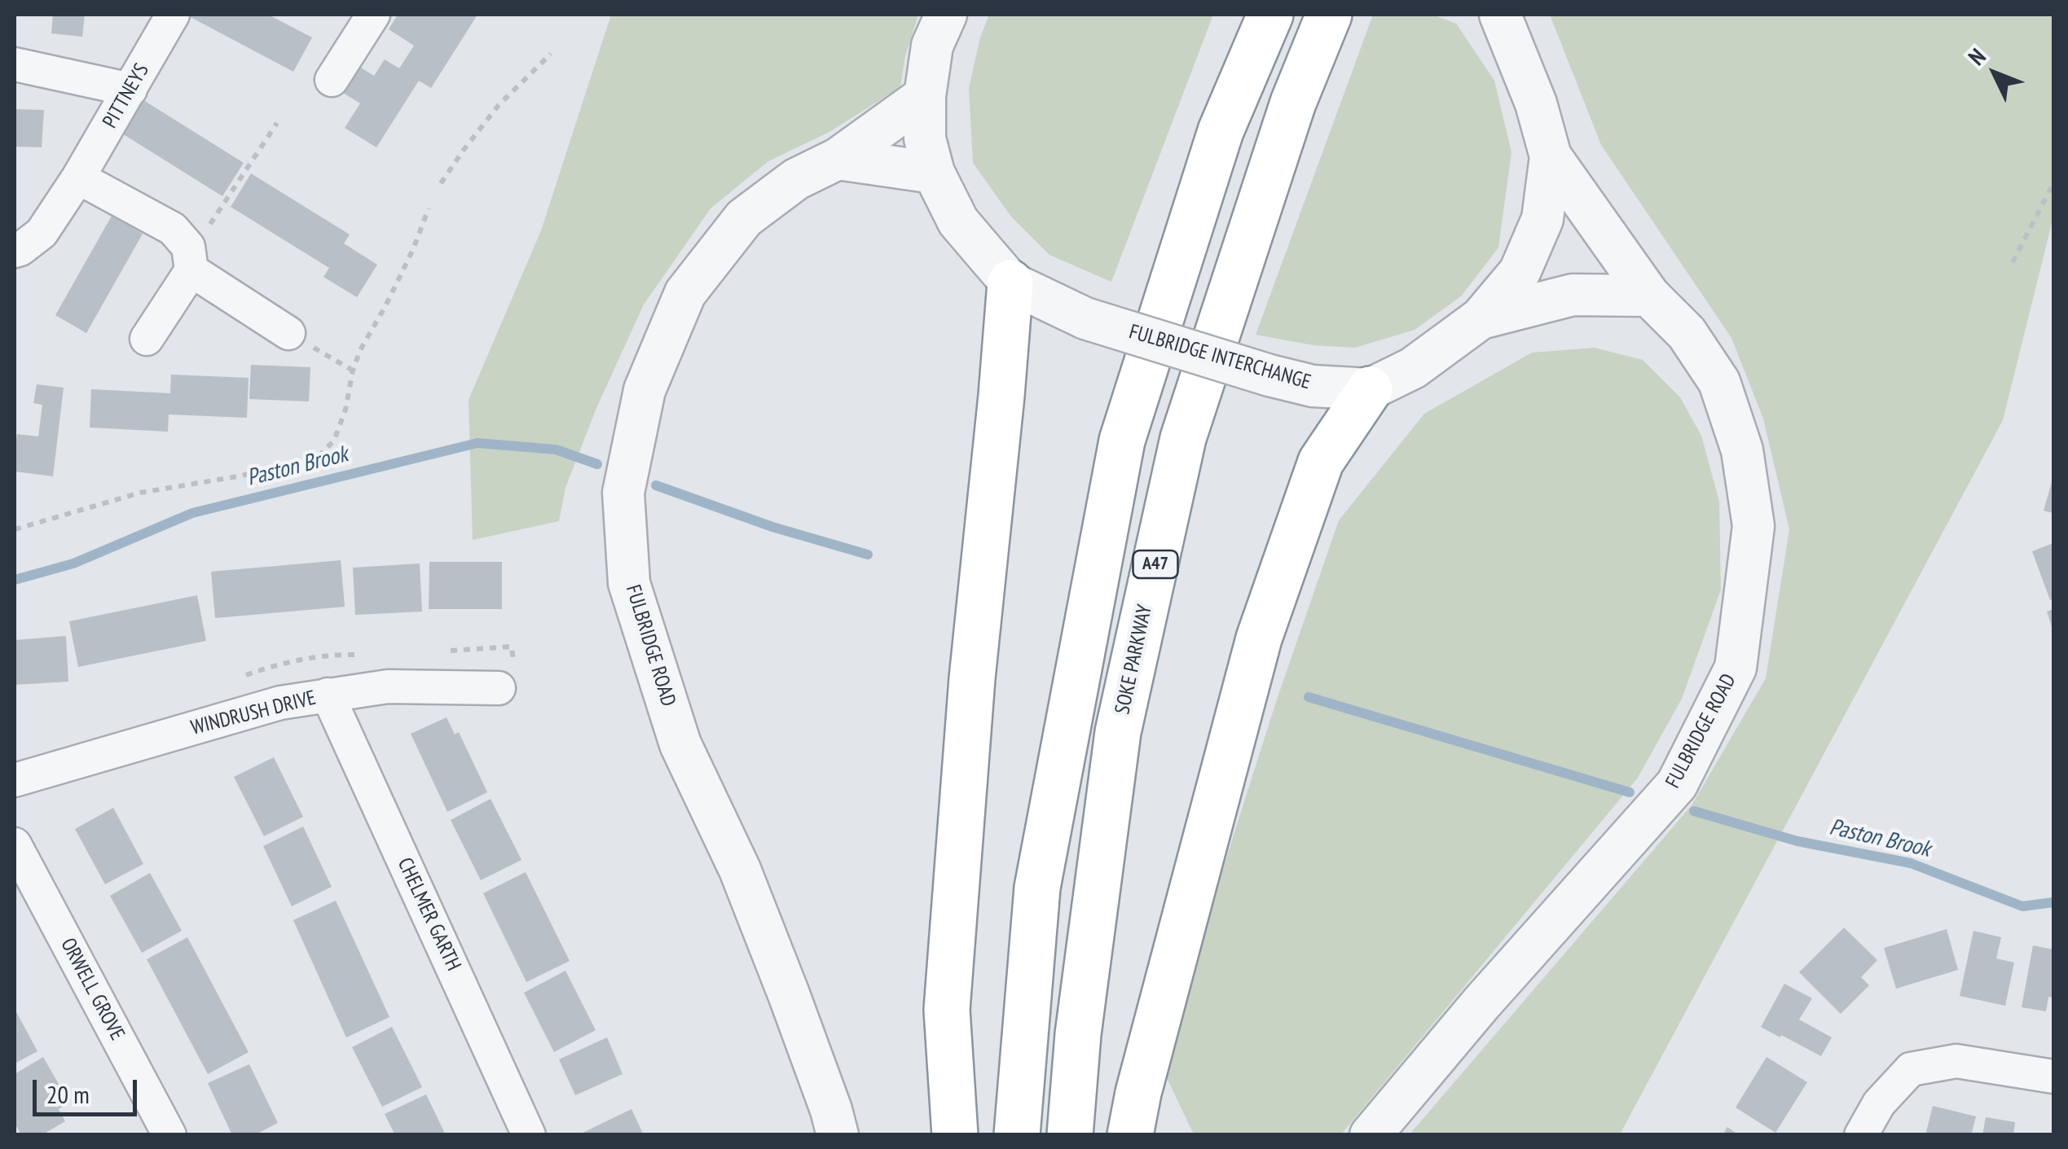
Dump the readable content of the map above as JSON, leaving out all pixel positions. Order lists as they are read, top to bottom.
{
  "streets": {
    "highway": ["A47", "SOKE PARKWAY"],
    "street": [
      "PITTNEYS",
      "FULBRIDGE INTERCHANGE",
      "FULBRIDGE ROAD",
      "WINDRUSH DRIVE",
      "CHELMER GARTH",
      "ORWELL GROVE"
    ]
  },
  "crossings": [
    ["FULBRIDGE INTERCHANGE", "FULBRIDGE ROAD"],
    ["WINDRUSH DRIVE", "CHELMER GARTH"]
  ],
  "water": ["Paston Brook"],
  "scale_bar": "20 m",
  "north": "top left"
}
